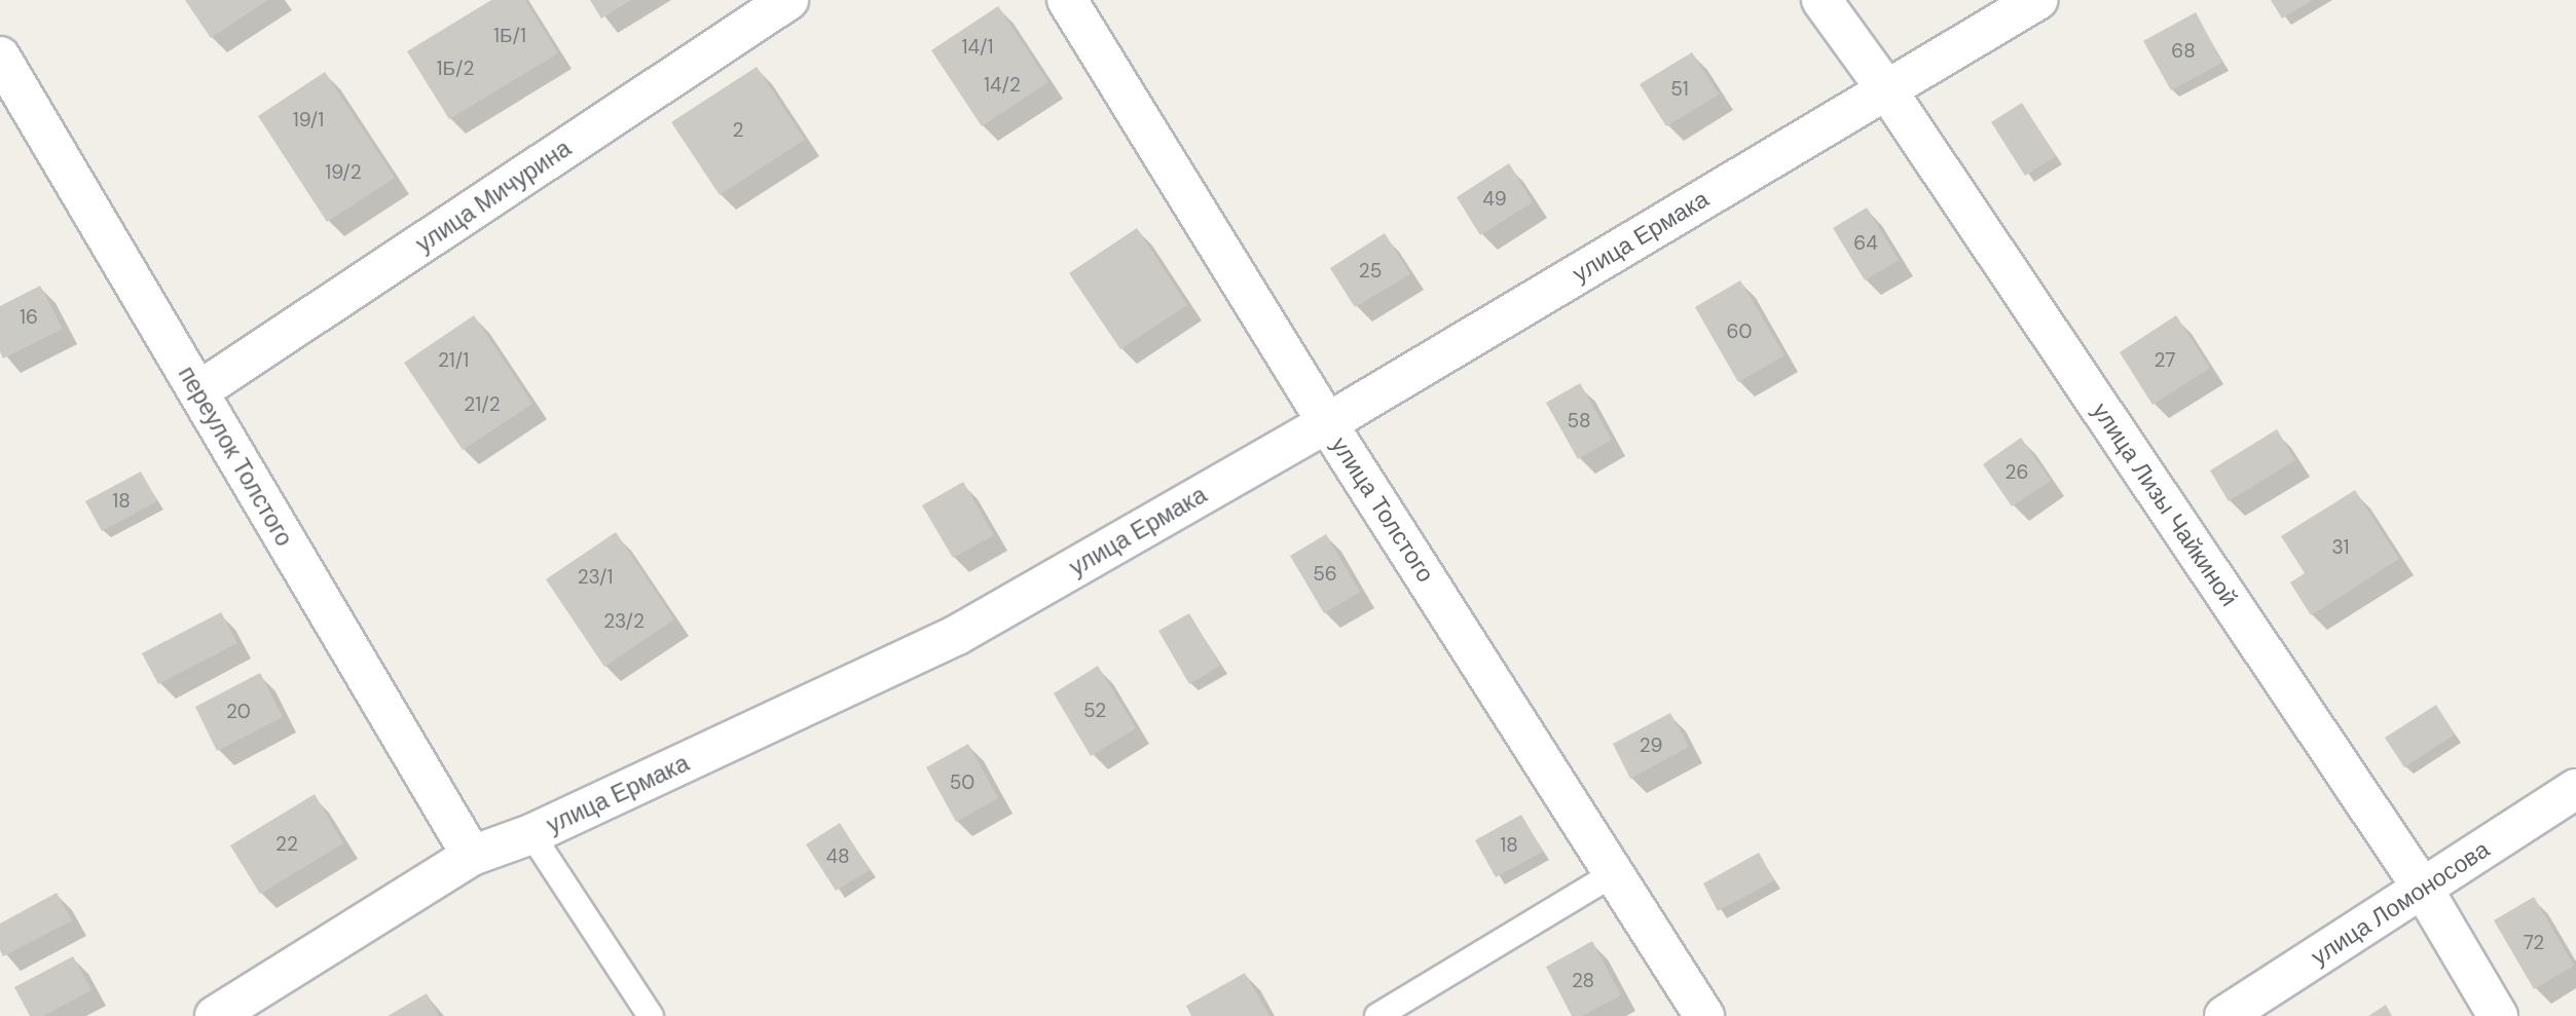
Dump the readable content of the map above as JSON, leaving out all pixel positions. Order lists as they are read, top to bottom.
{
  "streets": {
    "street": [
      "улица Мичурина",
      "улица Ермака",
      "переулок Толстого",
      "улица Лизы Чайкиной",
      "улица Толстого",
      "улица Ломоносова"
    ]
  },
  "crossings": [
    ["улица Мичурина", "переулок Толстого"],
    ["улица Ермака", "переулок Толстого"],
    ["улица Ермака", "улица Лизы Чайкиной"],
    ["улица Ермака", "улица Толстого"],
    ["улица Лизы Чайкиной", "улица Ломоносова"]
  ],
  "house_numbers": [
    "1Б/1",
    "14/1",
    "68",
    "1Б/2",
    "14/2",
    "51",
    "19/1",
    "2",
    "19/2",
    "49",
    "64",
    "25",
    "16",
    "60",
    "21/1",
    "27",
    "21/2",
    "58",
    "26",
    "18",
    "31",
    "56",
    "23/1",
    "23/2",
    "52",
    "20",
    "29",
    "50",
    "22",
    "18",
    "48",
    "72",
    "28"
  ]
}
